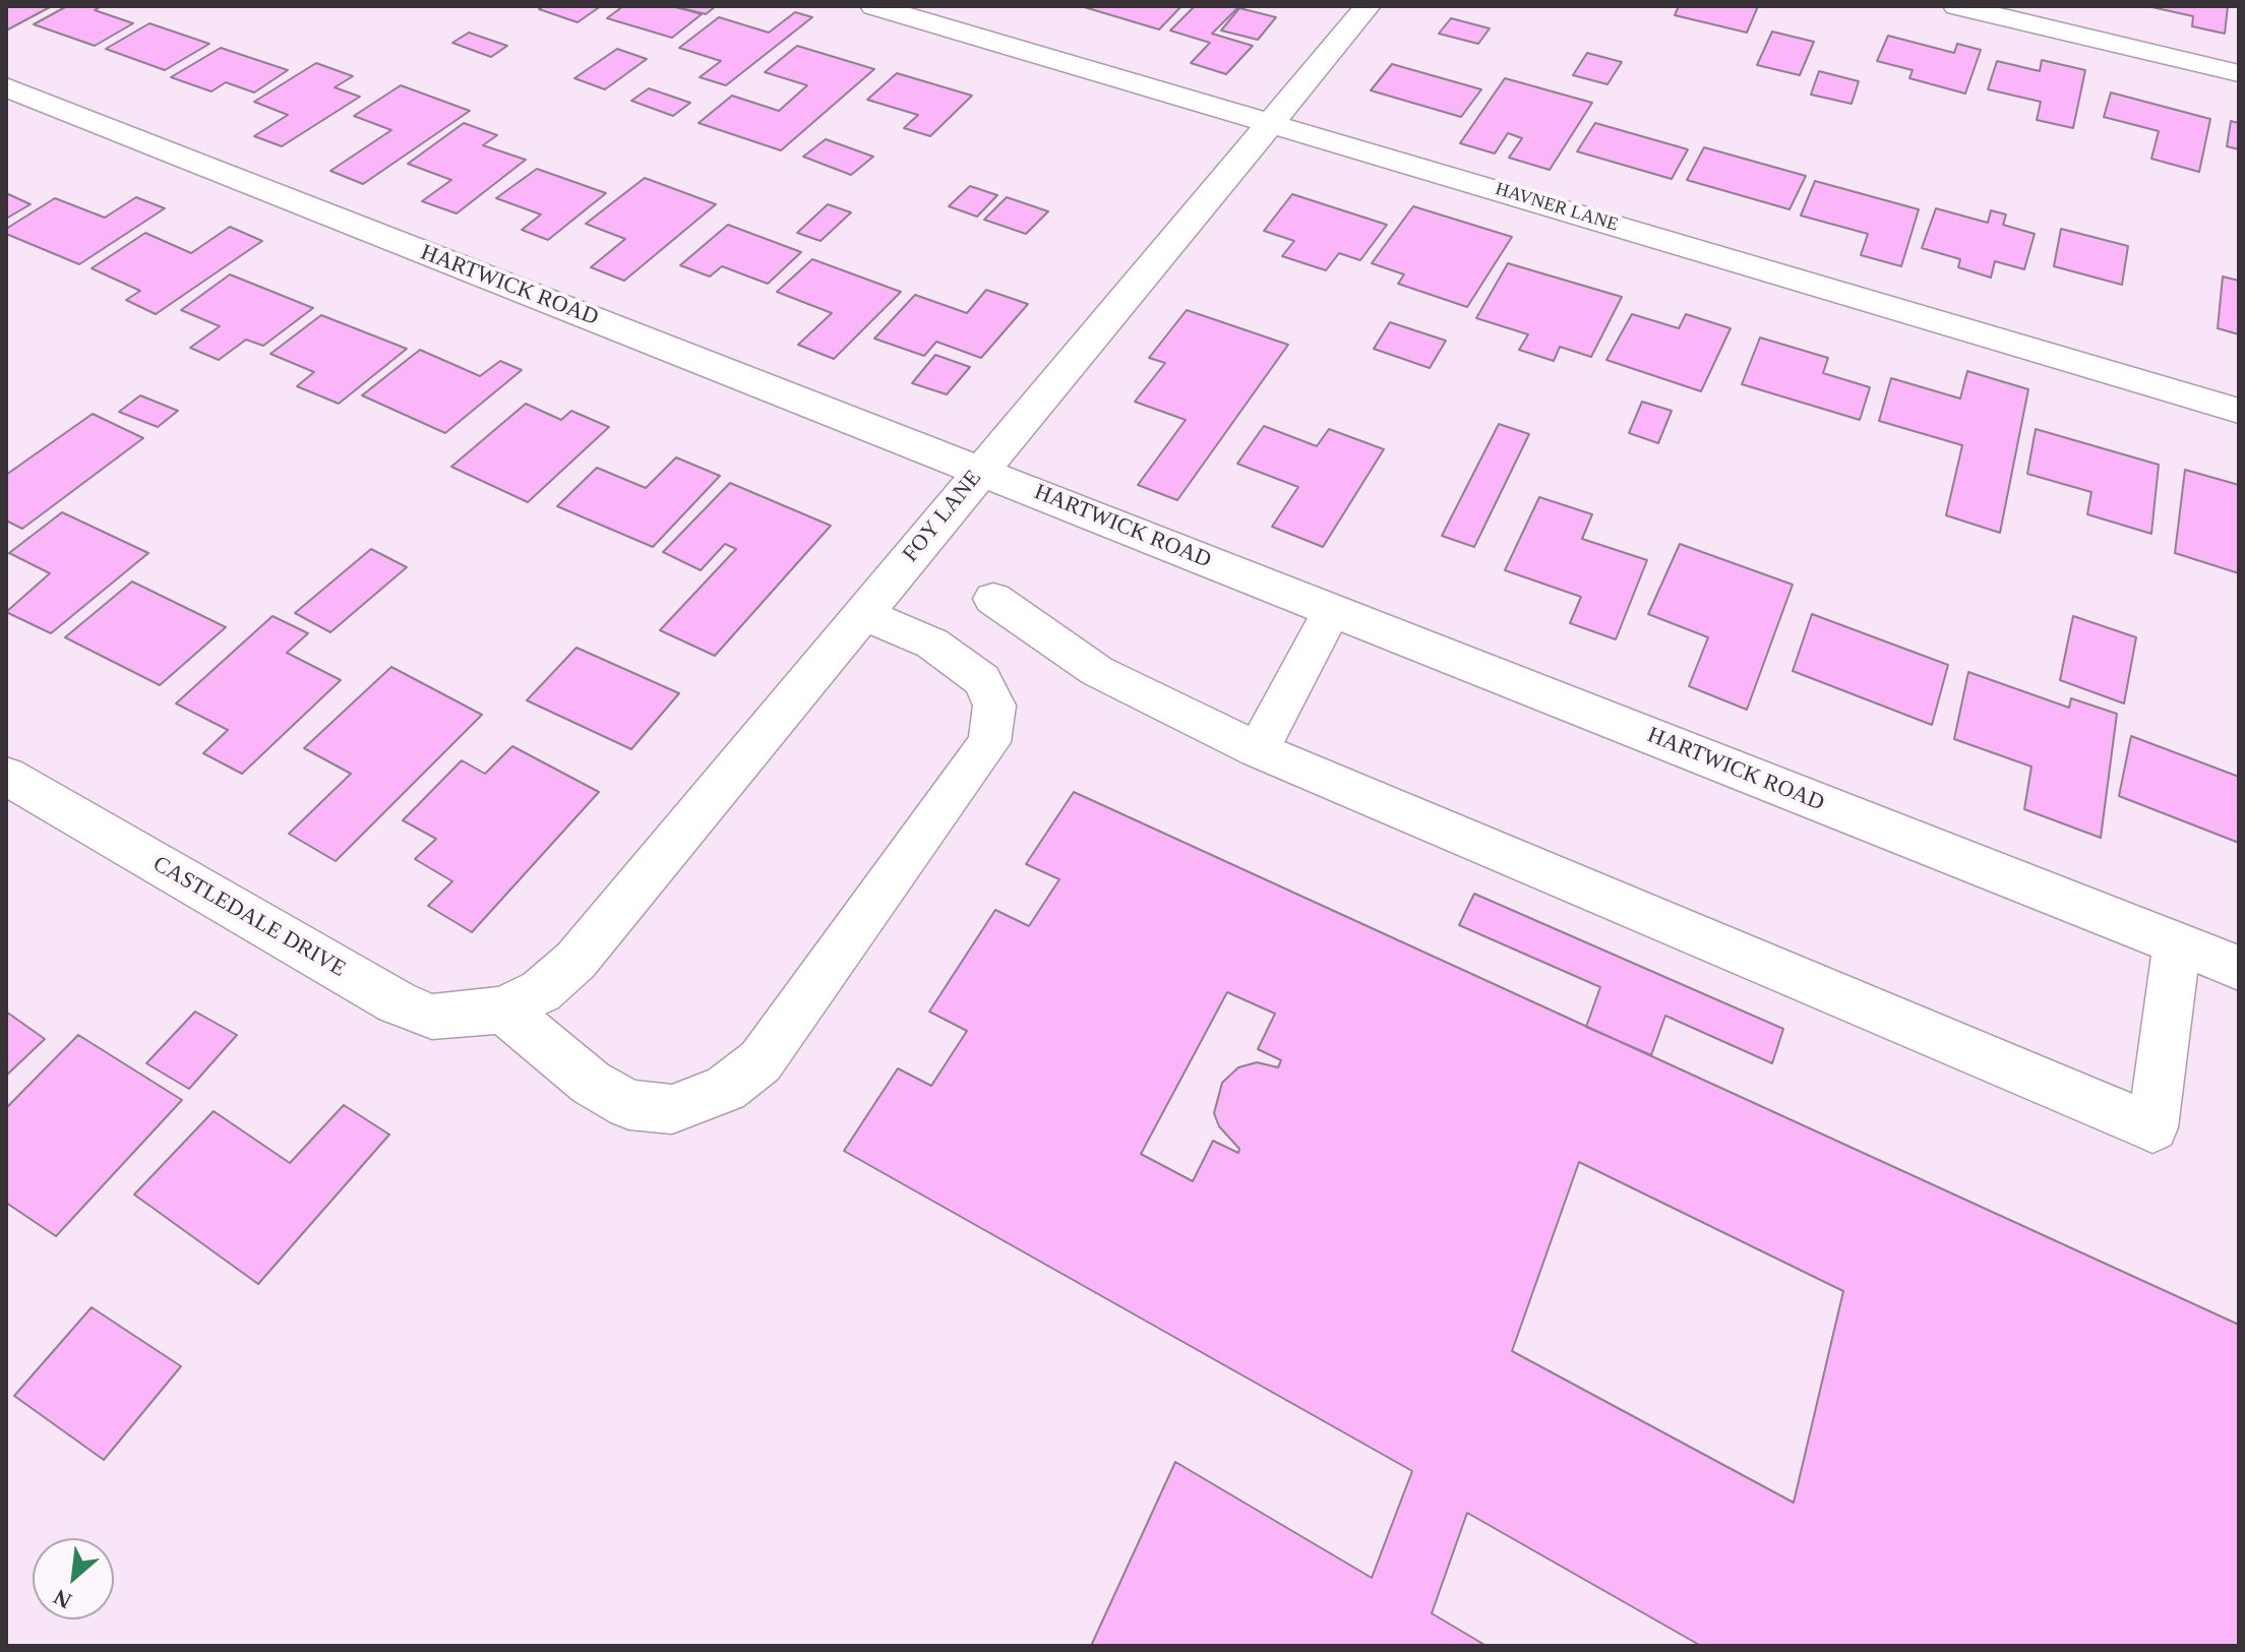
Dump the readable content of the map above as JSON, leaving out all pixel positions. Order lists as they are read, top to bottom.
{
  "streets": {
    "street": [
      "HAVNER LANE",
      "HARTWICK ROAD",
      "FOY LANE",
      "CASTLEDALE DRIVE"
    ]
  },
  "crossings": [
    ["HAVNER LANE", "FOY LANE"],
    ["HARTWICK ROAD", "FOY LANE"],
    ["FOY LANE", "CASTLEDALE DRIVE"]
  ],
  "north": "bottom left"
}
